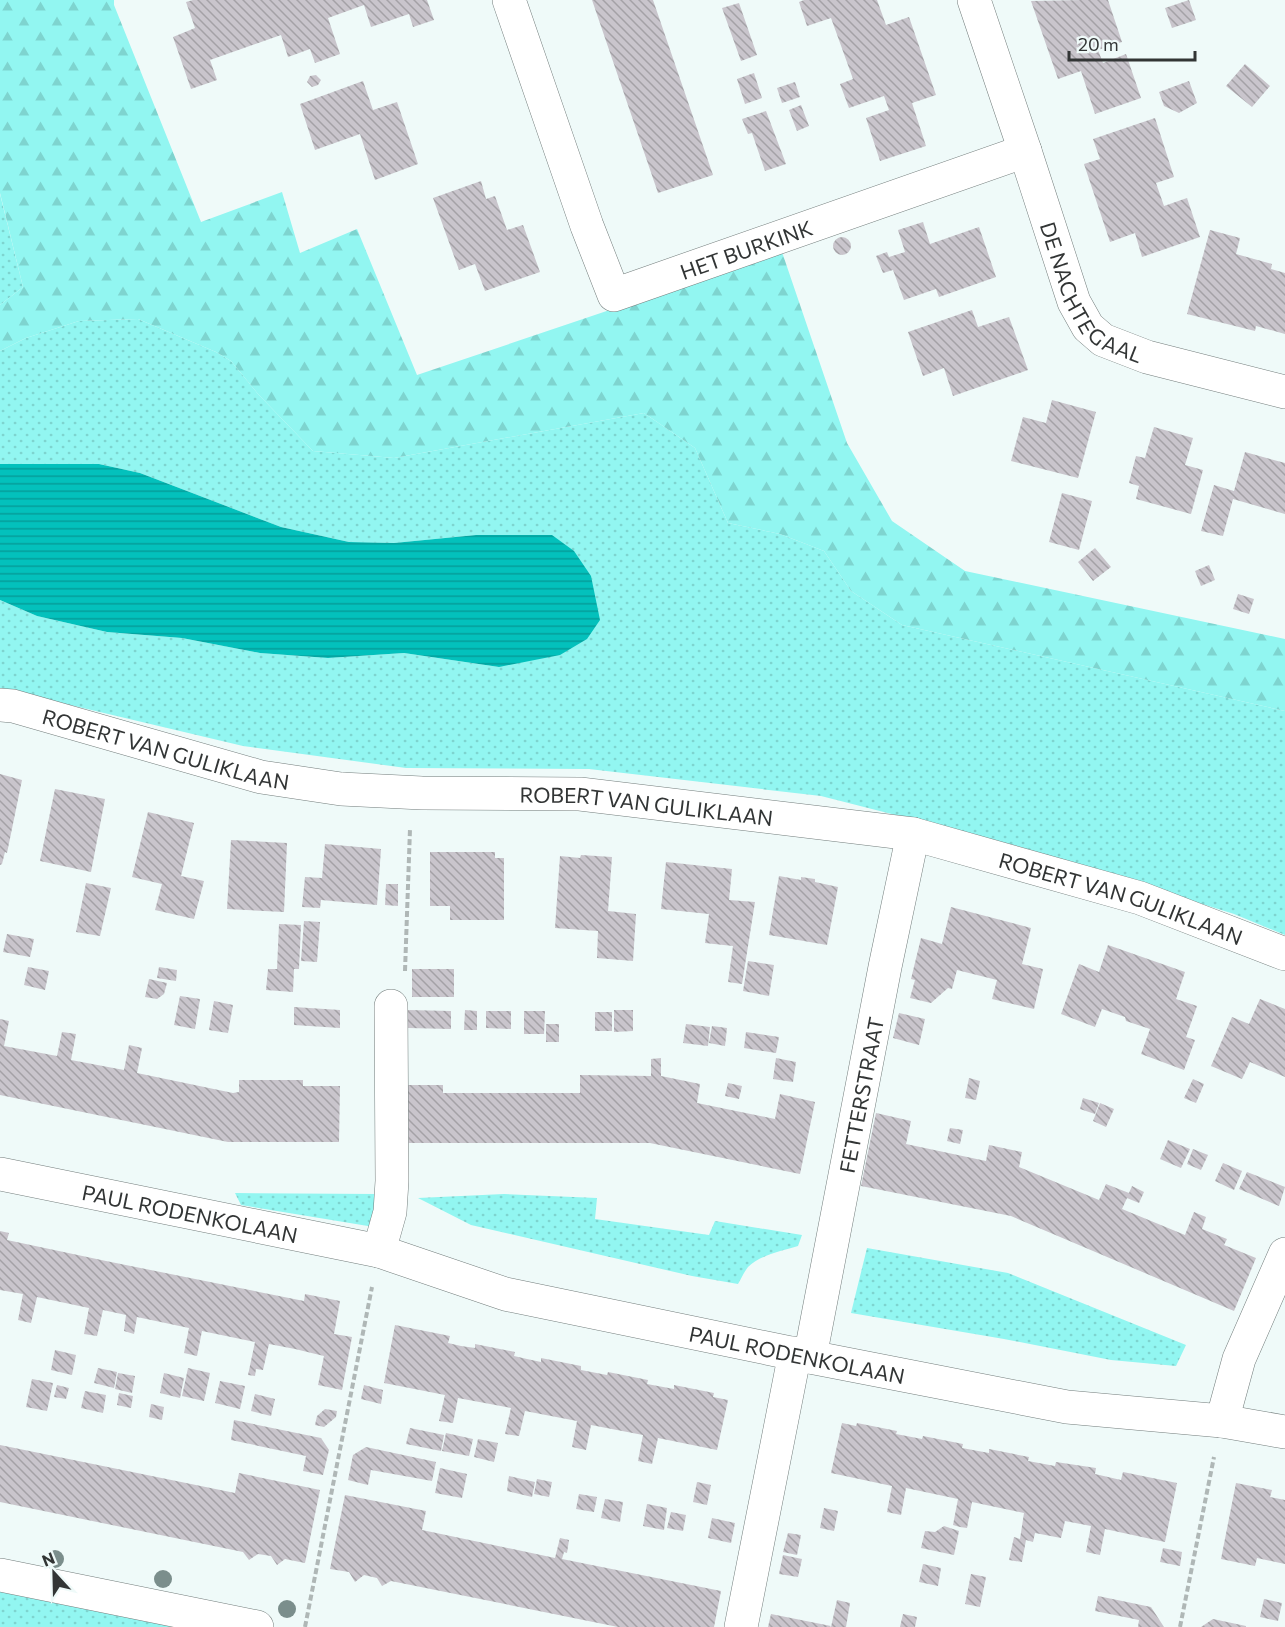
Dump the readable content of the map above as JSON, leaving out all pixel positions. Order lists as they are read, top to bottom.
{
  "streets": {
    "street": [
      "HET BURKINK",
      "DE NACHTEGAAL",
      "ROBERT VAN GULIKLAAN",
      "FETTERSTRAAT",
      "PAUL RODENKOLAAN"
    ]
  },
  "crossings": [
    ["HET BURKINK", "DE NACHTEGAAL"],
    ["ROBERT VAN GULIKLAAN", "FETTERSTRAAT"],
    ["FETTERSTRAAT", "PAUL RODENKOLAAN"]
  ],
  "scale_bar": "20 m",
  "north": "top"
}
